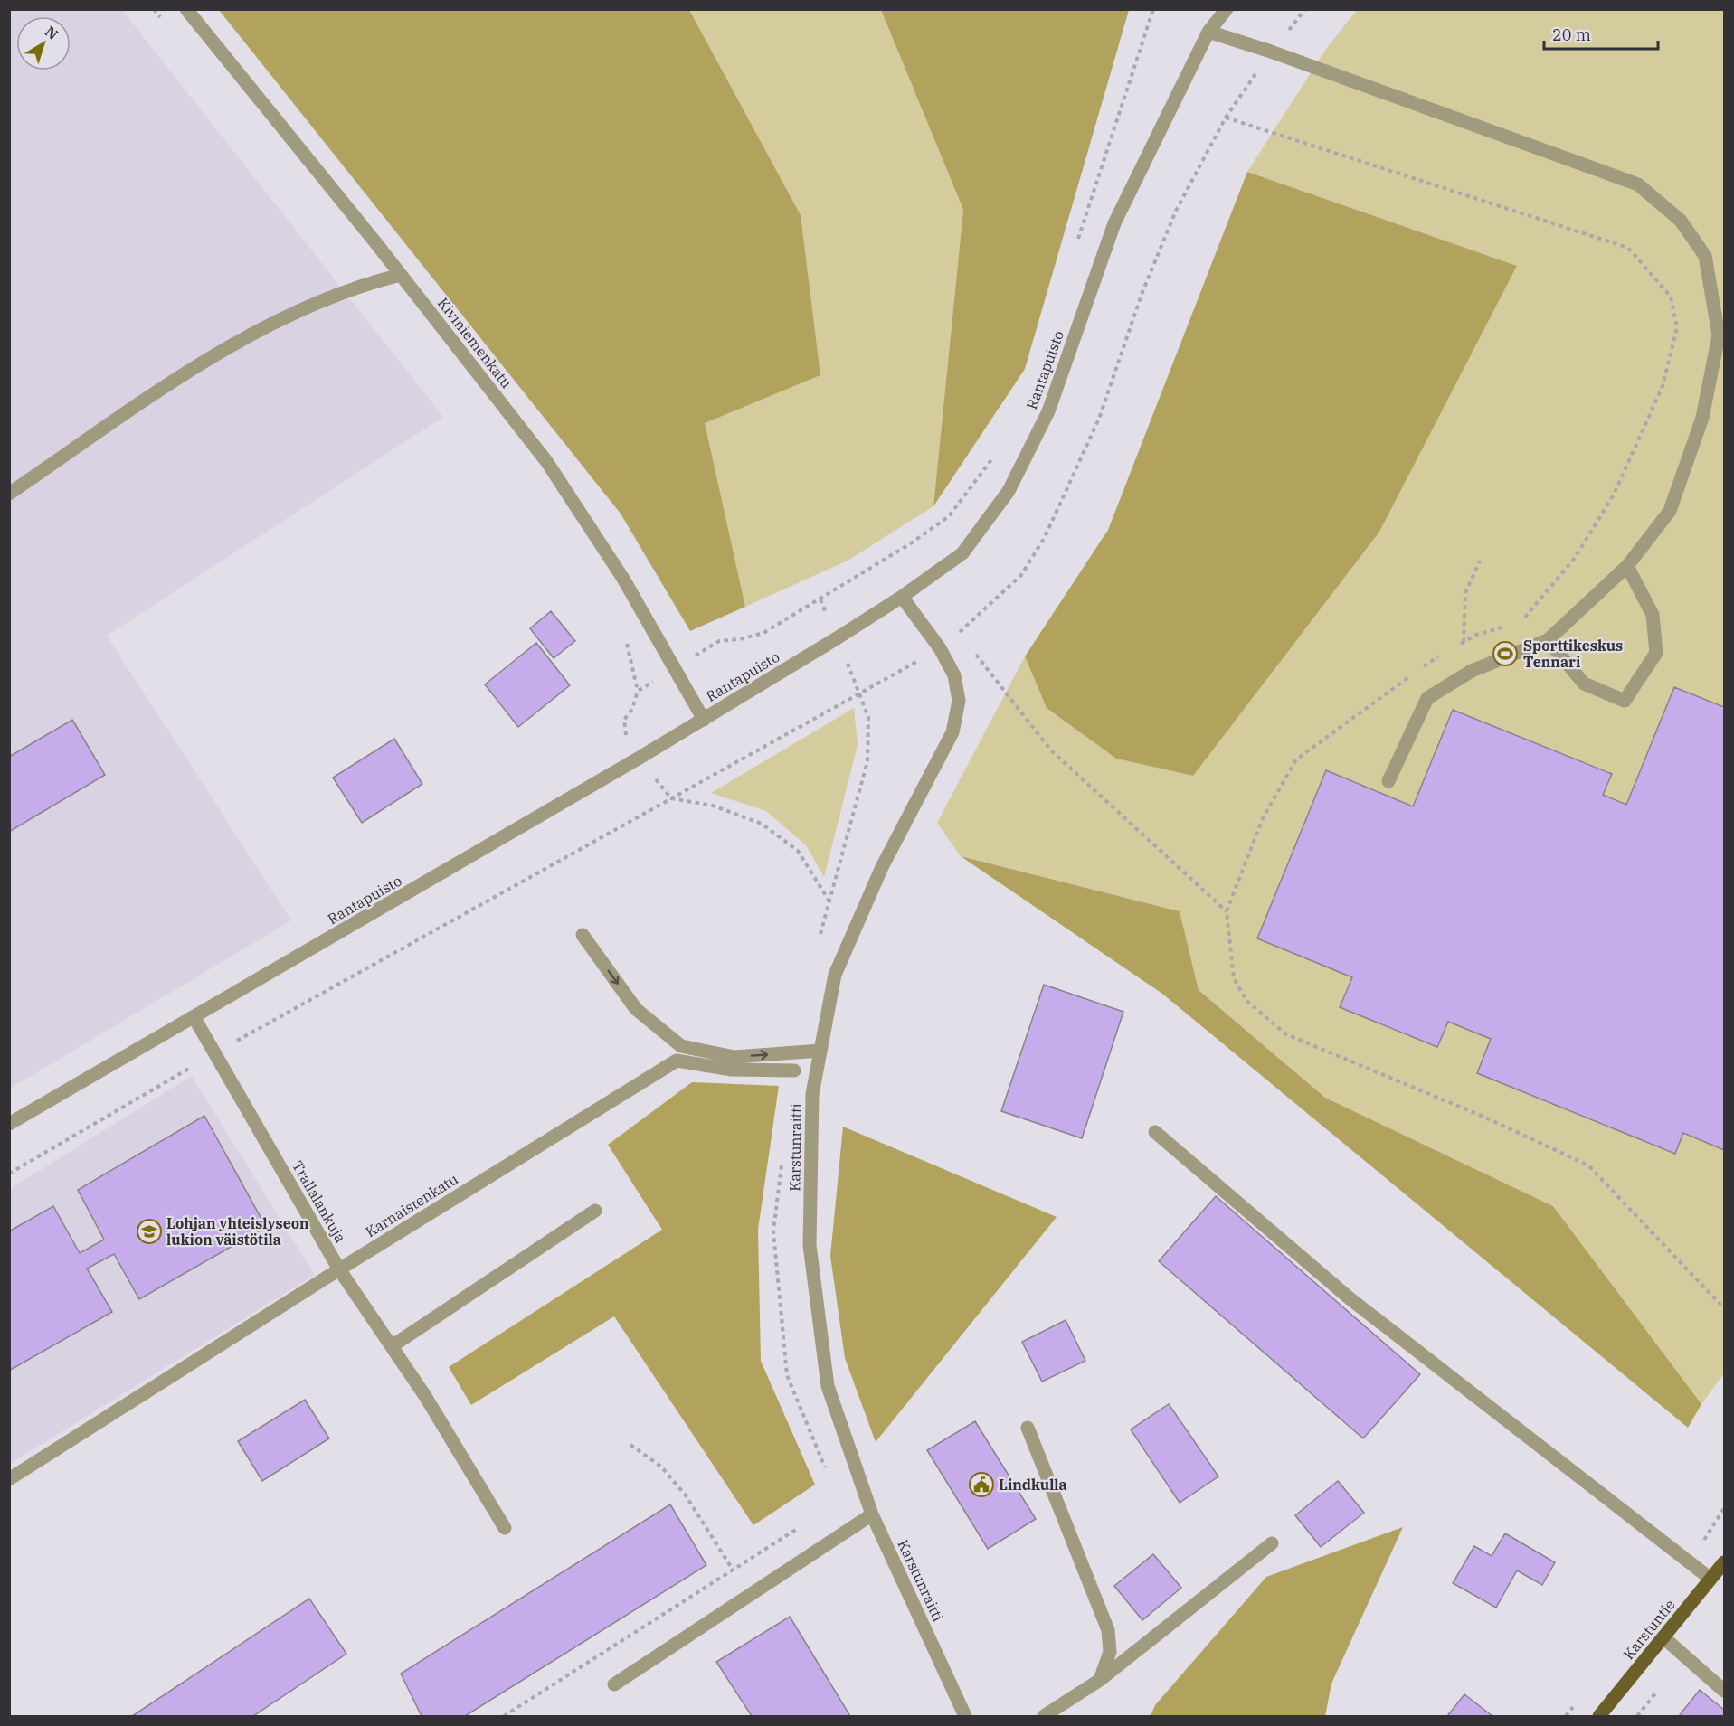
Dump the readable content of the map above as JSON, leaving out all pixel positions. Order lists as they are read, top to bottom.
{
  "streets": {
    "main road": ["Karstuntie"],
    "street": [
      "Kiviniemenkatu",
      "Rantapuisto",
      "Karstunraitti",
      "Trallalankuja",
      "Karnaistenkatu"
    ]
  },
  "crossings": [
    ["Kiviniemenkatu", "Rantapuisto"],
    ["Rantapuisto", "Karstunraitti"],
    ["Rantapuisto", "Trallalankuja"],
    ["Trallalankuja", "Karnaistenkatu"]
  ],
  "places": {
    "sports": ["Sporttikeskus Tennari"],
    "school or university": ["Lohjan yhteislyseon lukion väistötila"],
    "public building": ["Lindkulla"]
  },
  "scale_bar": "20 m",
  "north": "top right"
}
